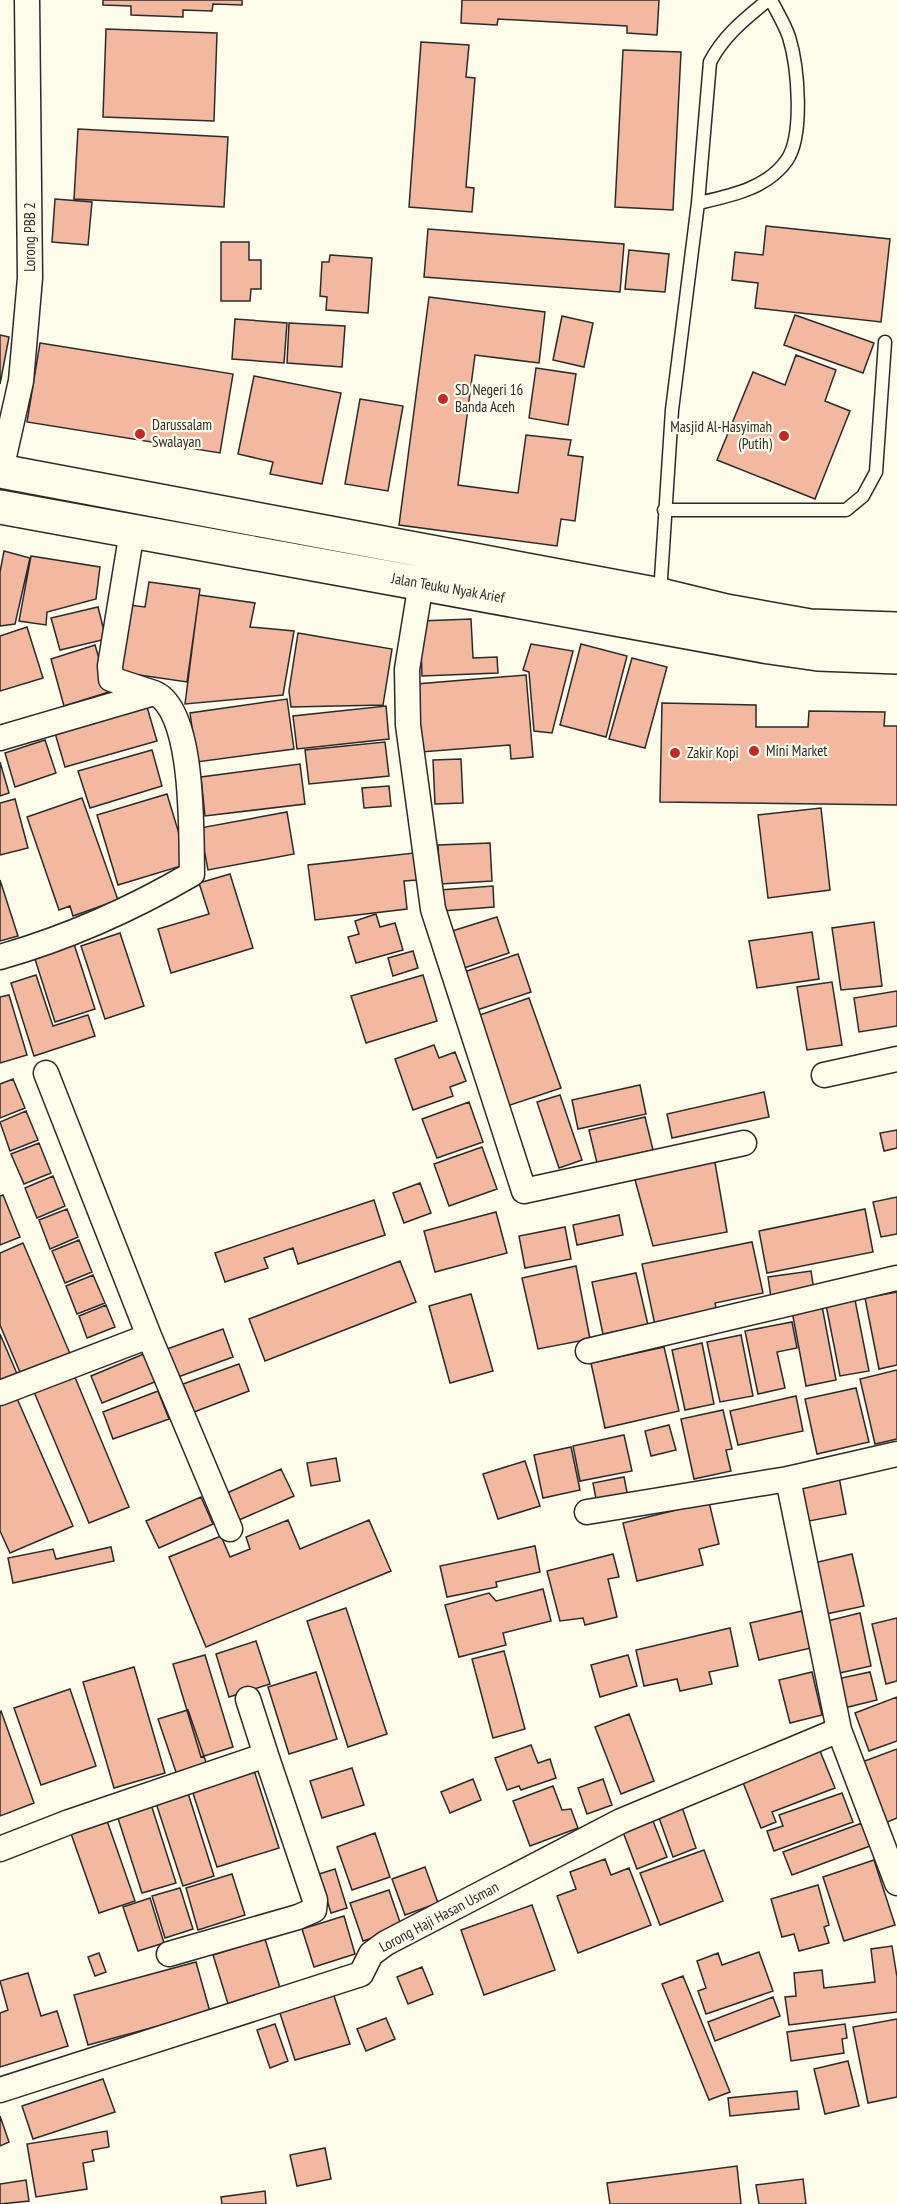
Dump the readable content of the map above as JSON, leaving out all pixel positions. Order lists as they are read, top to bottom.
{
  "streets": {
    "main road": ["Jalan Teuku Nyak Arief"],
    "street": ["Lorong PBB 2", "Lorong Haji Hasan Usman"]
  },
  "crossings": [
    ["Lorong PBB 2", "Jalan Teuku Nyak Arief"]
  ],
  "places": [
    "SD Negeri 16 Banda Aceh",
    "Darussalam Swalayan",
    "Masjid Al-Hasyimah (Putih)",
    "Mini Market",
    "Zakir Kopi"
  ]
}
